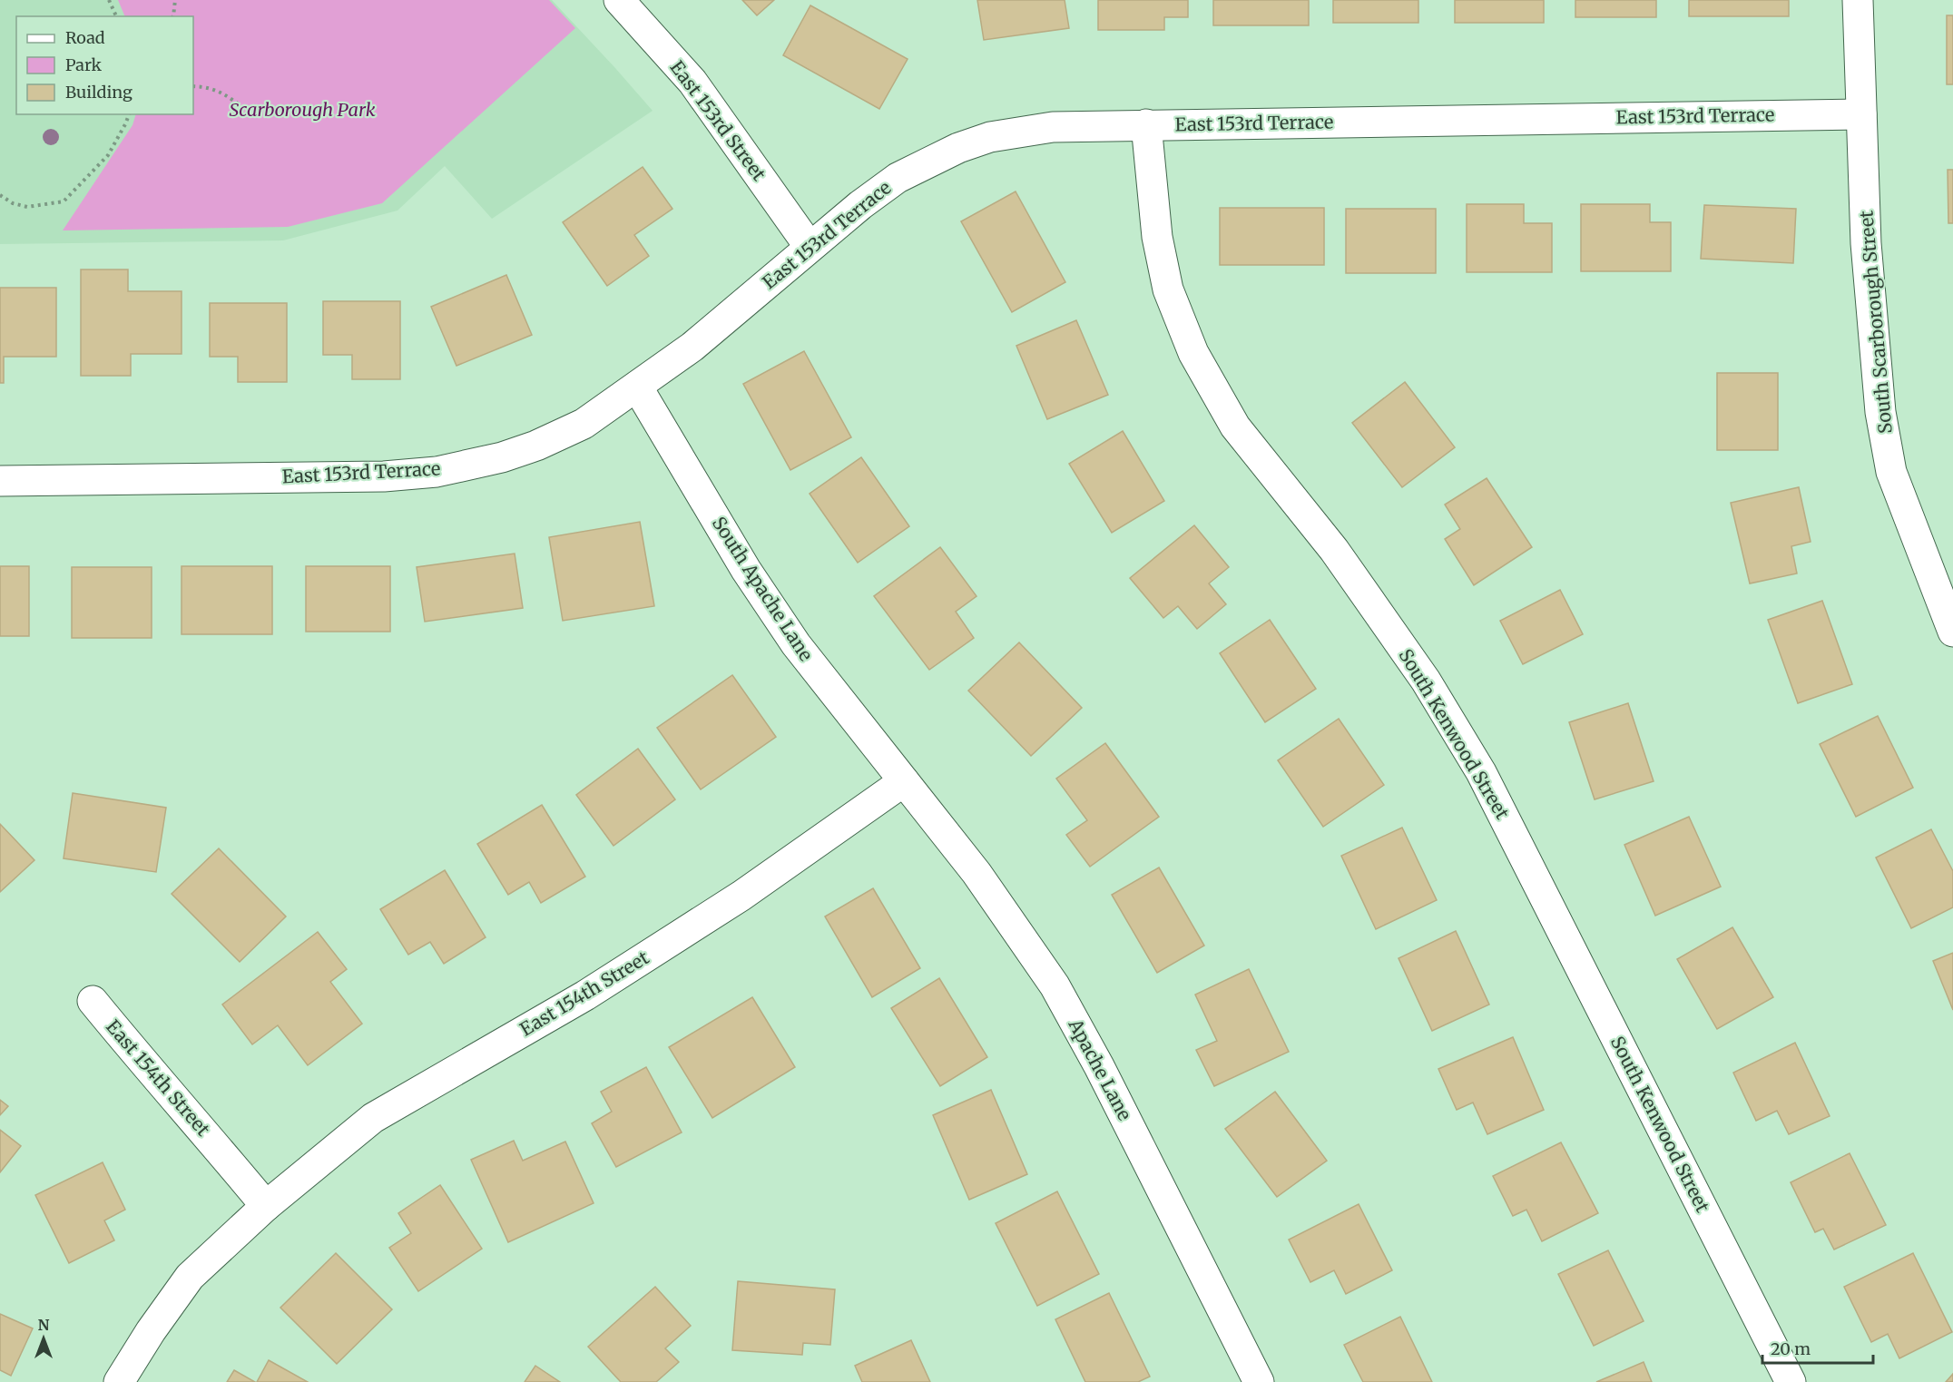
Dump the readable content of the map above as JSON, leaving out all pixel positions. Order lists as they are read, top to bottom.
{
  "streets": {
    "street": [
      "East 153rd Terrace",
      "East 153rd Street",
      "South Scarborough Street",
      "South Apache Lane",
      "South Kenwood Street",
      "East 154th Street",
      "Apache Lane"
    ]
  },
  "crossings": [
    ["East 153rd Terrace", "East 153rd Street"],
    ["East 153rd Terrace", "South Scarborough Street"],
    ["East 153rd Terrace", "South Apache Lane"],
    ["East 153rd Terrace", "South Kenwood Street"],
    ["South Apache Lane", "East 154th Street"],
    ["South Apache Lane", "Apache Lane"],
    ["East 154th Street", "Apache Lane"]
  ],
  "parks": ["Scarborough Park"],
  "legend": ["Road", "Park", "Building"],
  "scale_bar": "20 m",
  "north": "top"
}
